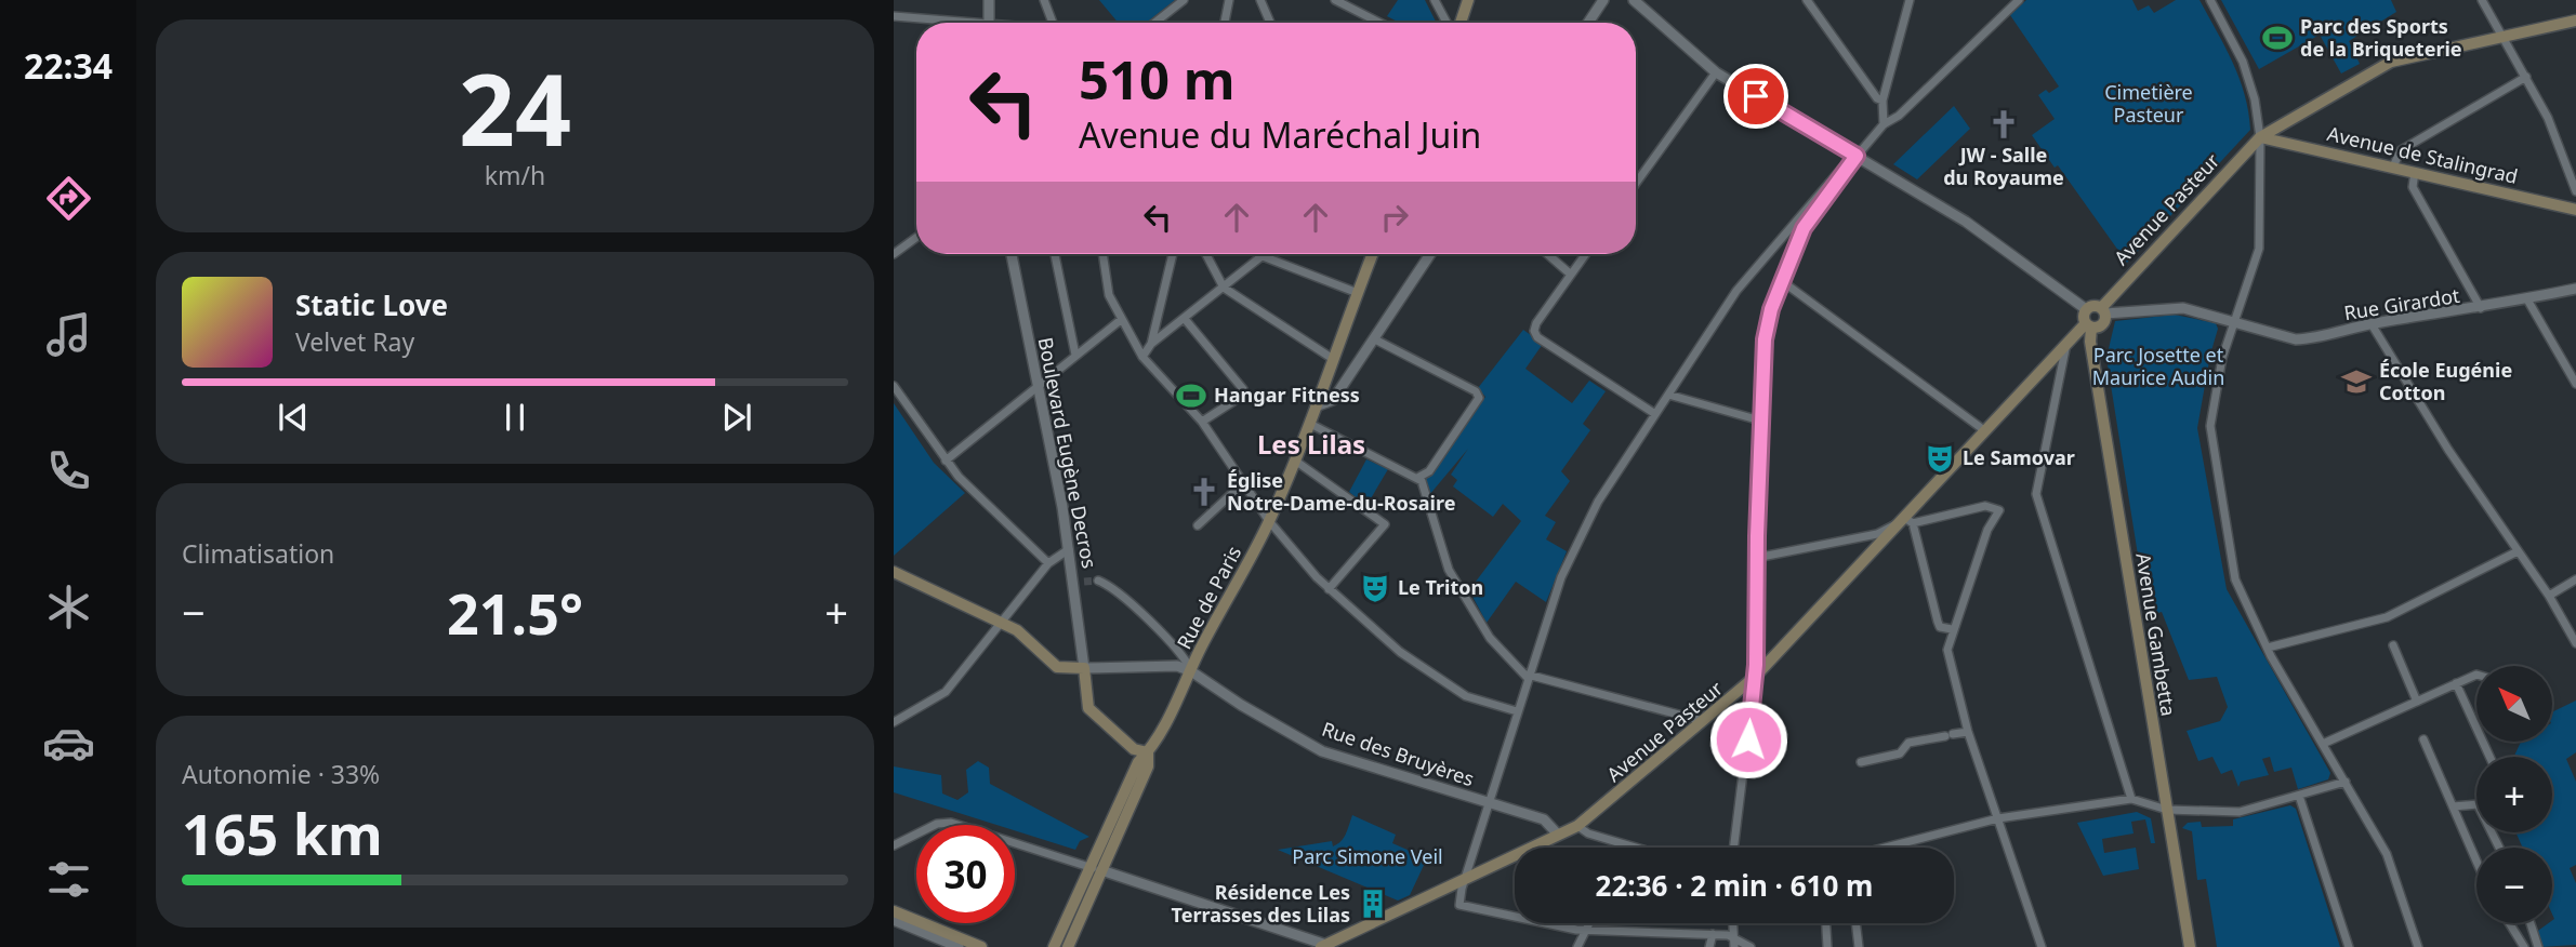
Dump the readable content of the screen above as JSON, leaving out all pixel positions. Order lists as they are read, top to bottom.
{
  "streets": {
    "main road": [
      "Avenue de Stalingrad",
      "Avenue Pasteur",
      "Rue de Paris",
      "Avenue Gambetta"
    ],
    "street": ["Rue Girardot", "Boulevard Eugène Decros", "Rue des Bruyères"]
  },
  "crossings": [
    ["Avenue de Stalingrad", "Avenue Pasteur"],
    ["Avenue Pasteur", "Rue Girardot"],
    ["Avenue Pasteur", "Avenue Gambetta"],
    ["Avenue Pasteur", "Rue des Bruyères"],
    ["Rue de Paris", "Rue des Bruyères"]
  ],
  "districts": ["Les Lilas"],
  "parks": ["Cimetière Pasteur", "Parc Josette et Maurice Audin", "Parc Simone Veil"],
  "places": {
    "sports": ["Parc des Sports de la Briqueterie", "Hangar Fitness"],
    "church": ["JW - Salle du Royaume", "Église Notre-Dame-du-Rosaire"],
    "school or university": ["École Eugénie Cotton"],
    "theatre": ["Le Samovar", "Le Triton"],
    "building": ["Résidence Les Terrasses des Lilas"]
  },
  "north": "top left",
  "page": {
    "tabs": "22:34",
    "tile": [
      ["24", "km/h"],
      "Climatisation",
      ["Autonomie · 33%", "165 km"]
    ],
    "turn": ["510 m", "Avenue du Maréchal Juin"],
    "song": ["Static Love", "Velvet Ray"],
    "heat": ["−", "21.5°", "+"],
    "map_buttons": ["+", "−"],
    "limit": "30",
    "trip": "22:36 · 2 min · 610 m"
  }
}
